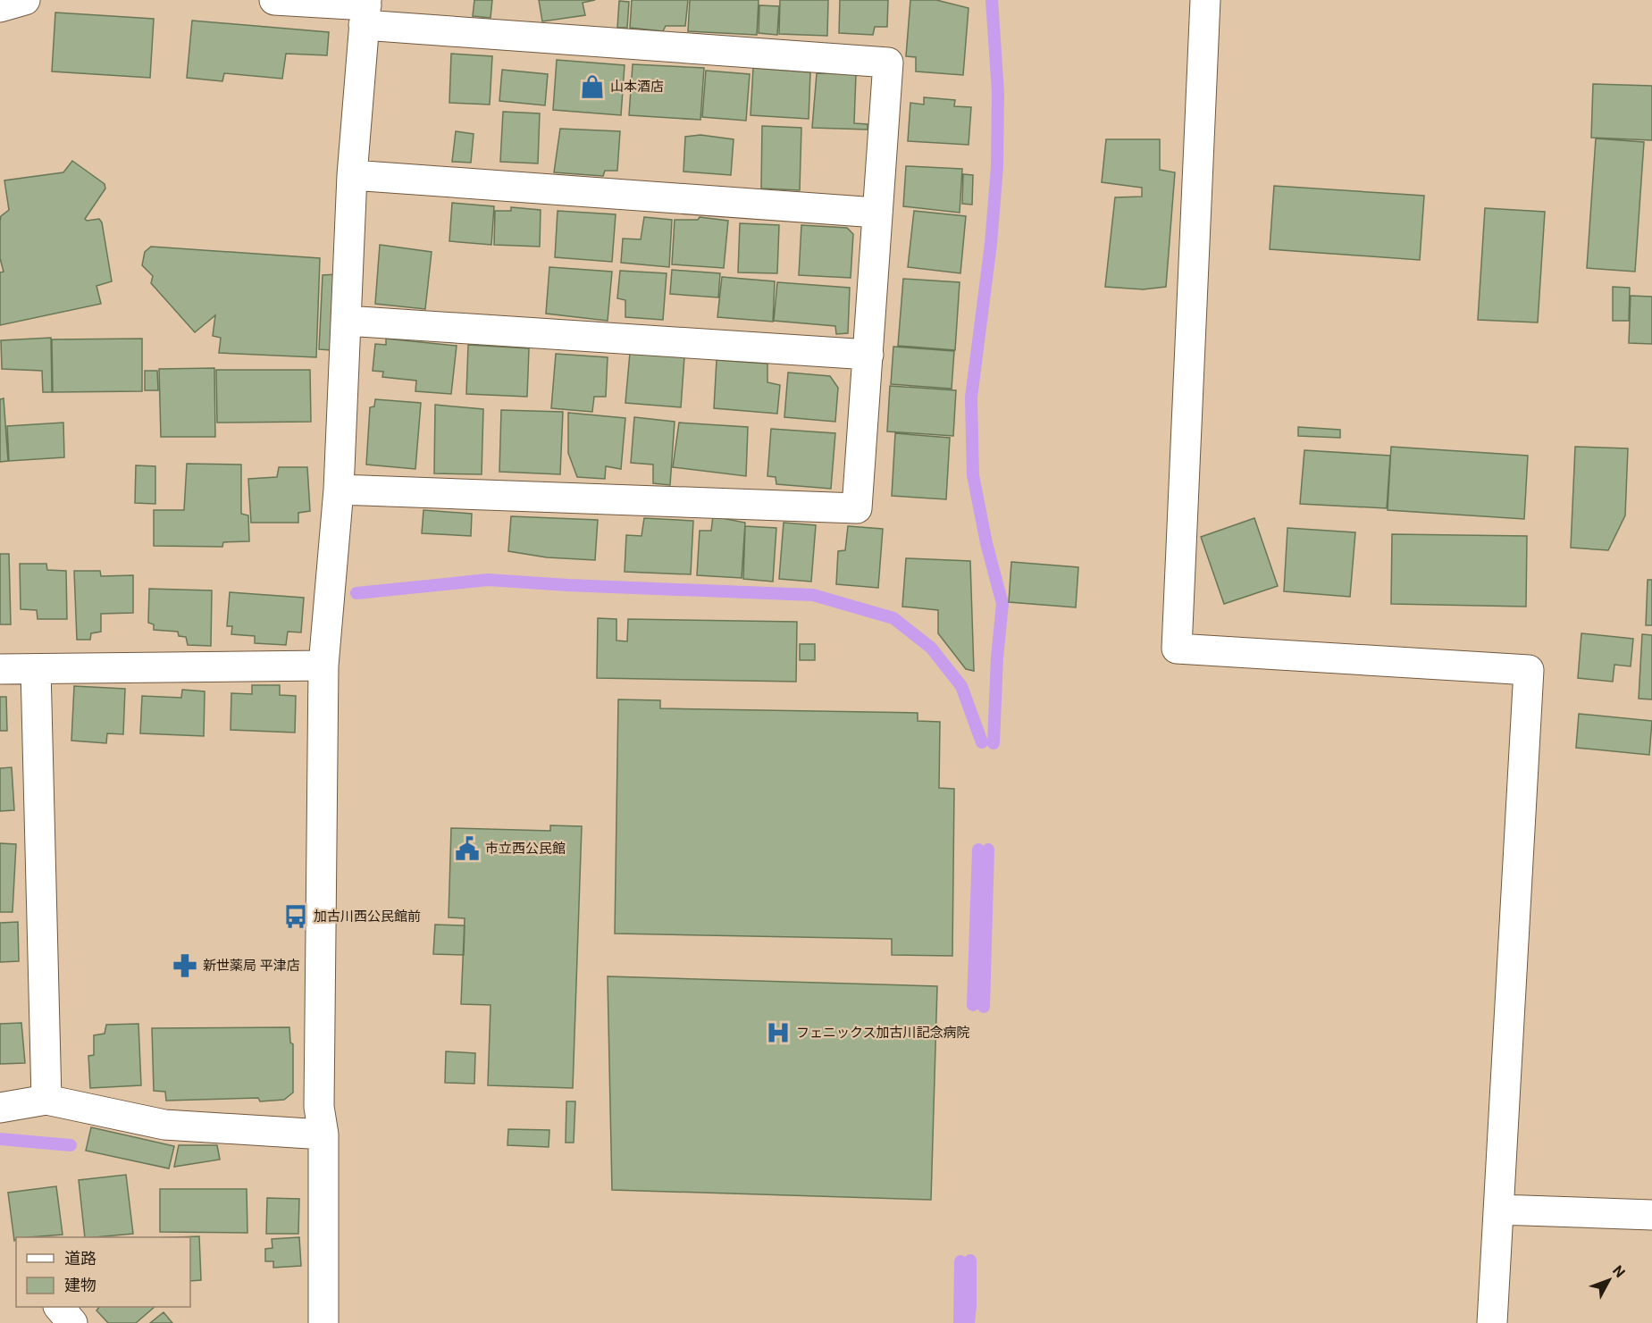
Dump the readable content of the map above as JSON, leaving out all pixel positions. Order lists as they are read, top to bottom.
{
  "places": {
    "shop": ["山本酒店"],
    "public building": ["市立西公民館"],
    "bus stop": ["加古川西公民館前"],
    "pharmacy": ["新世薬局 平津店"],
    "hospital": ["フェニックス加古川記念病院"]
  },
  "legend": ["道路", "建物"],
  "north": "top right"
}
